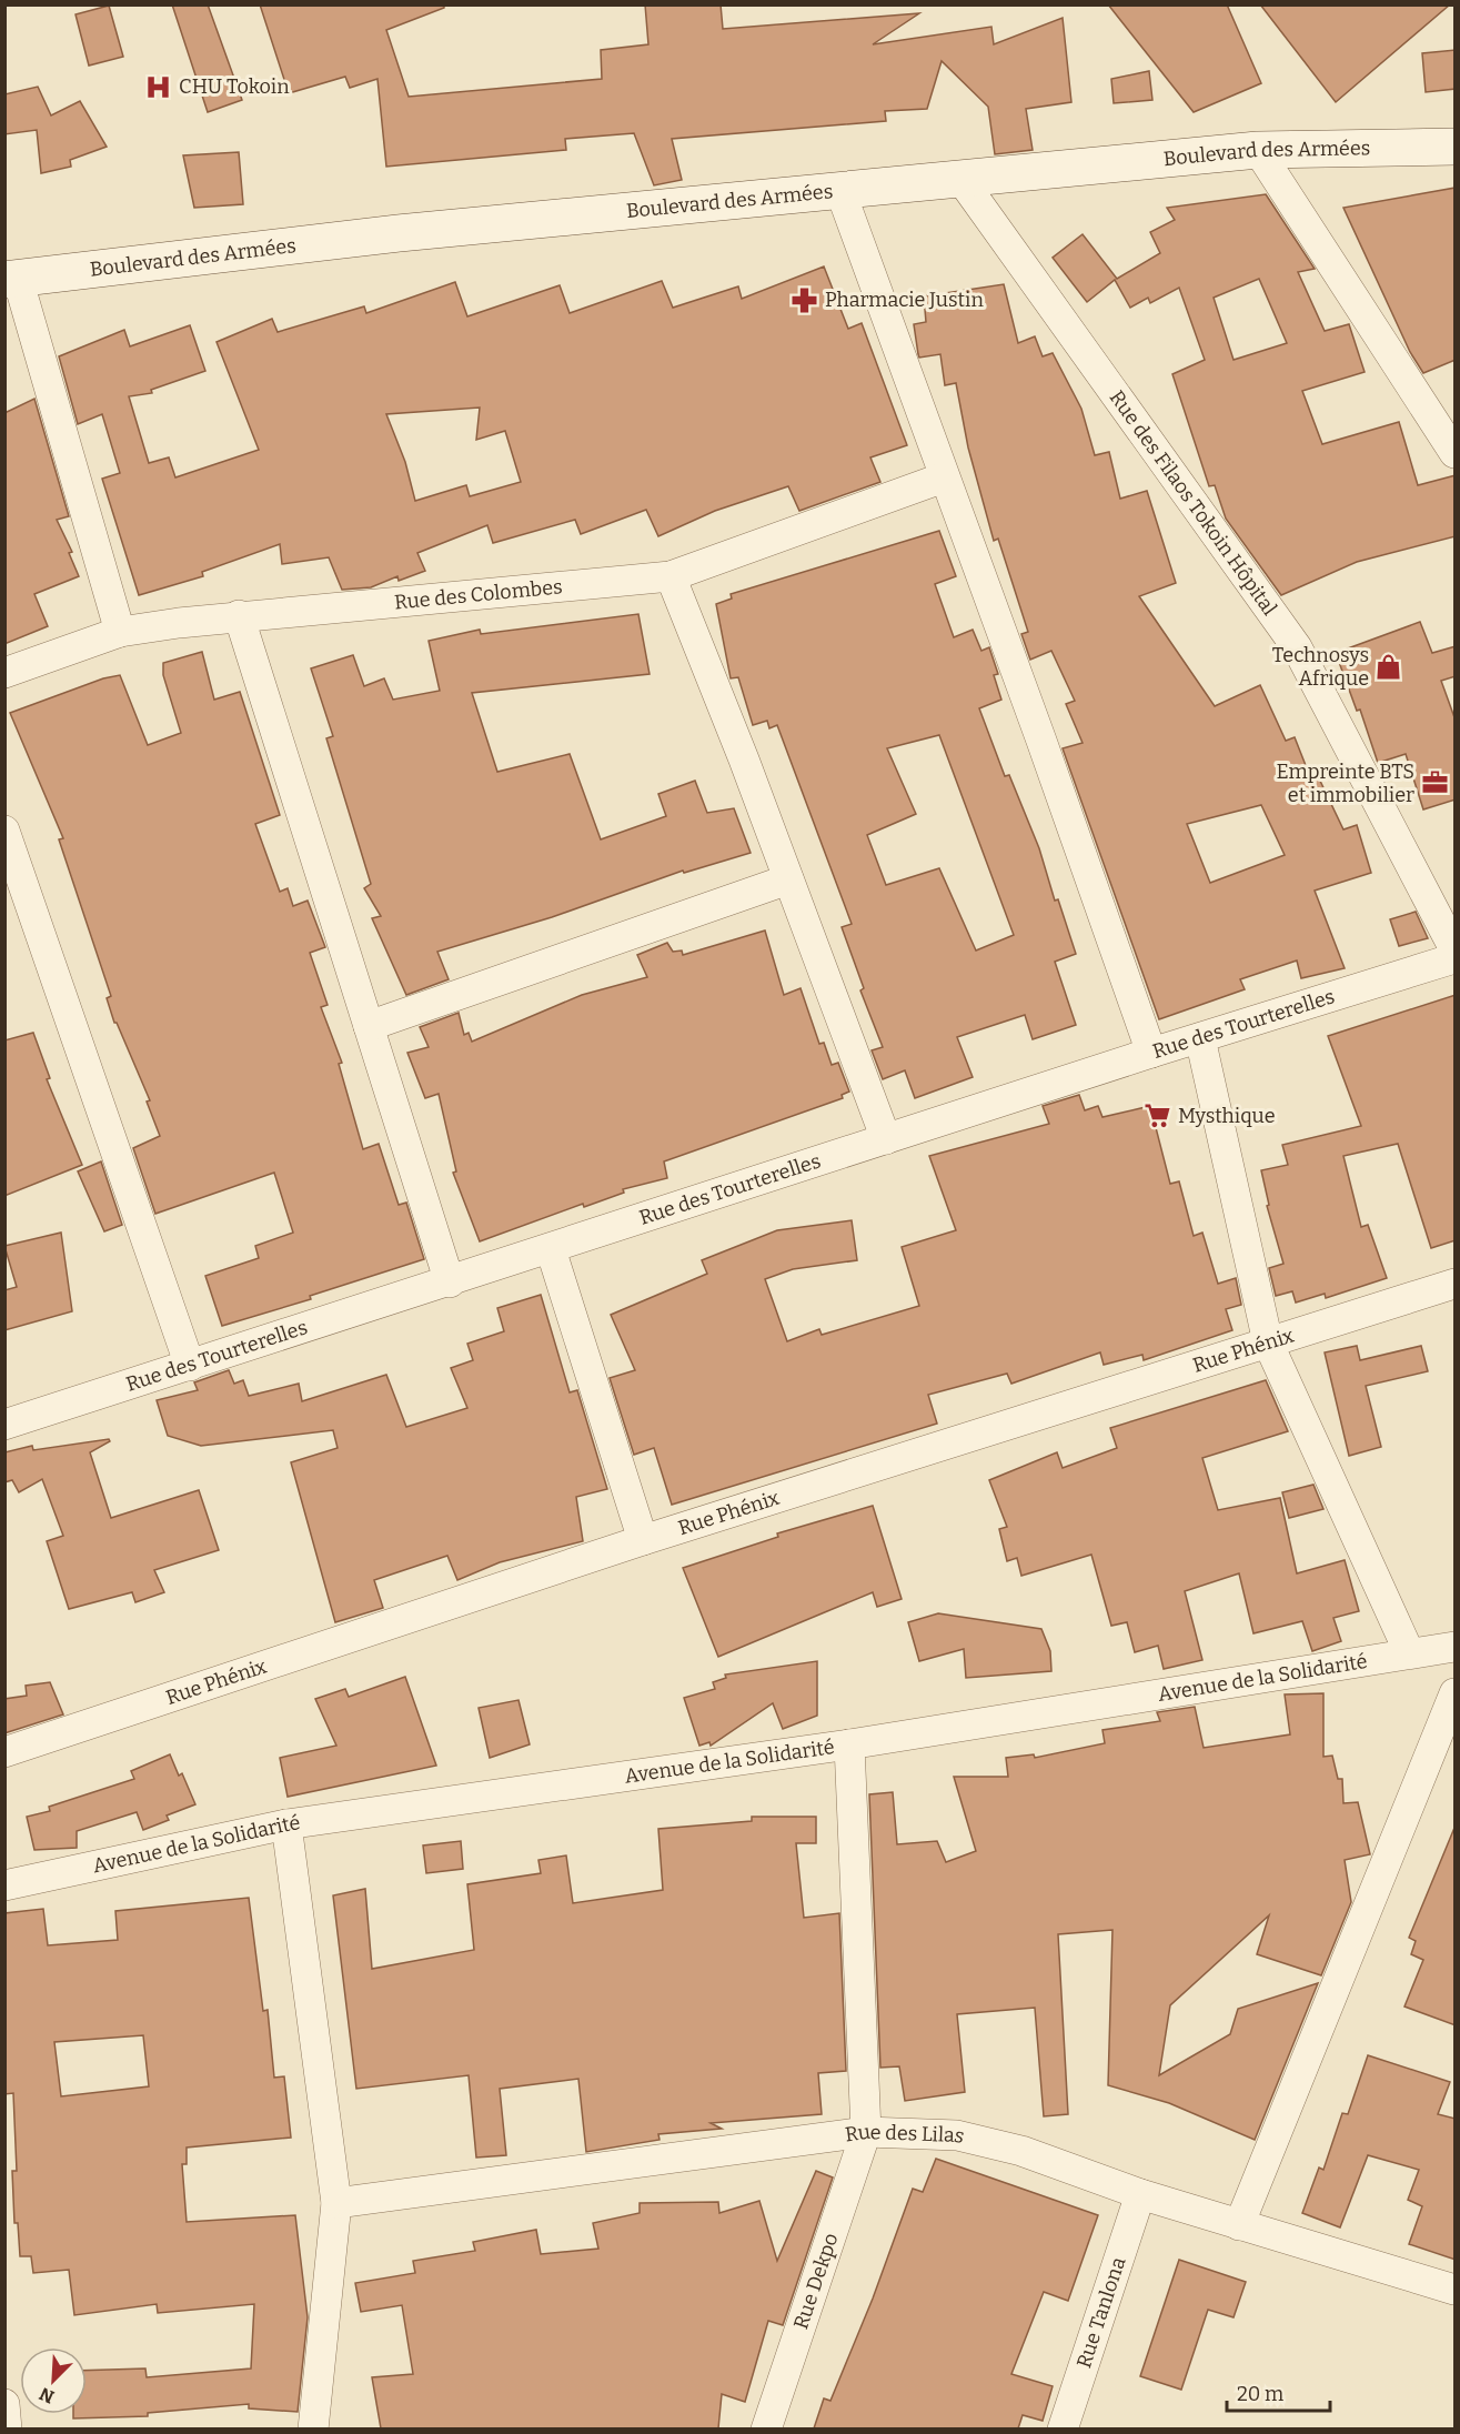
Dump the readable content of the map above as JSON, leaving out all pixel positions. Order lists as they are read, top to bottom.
{
  "streets": {
    "main road": ["Boulevard des Armées"],
    "street": [
      "Rue des Filaos Tokoin Hôpital",
      "Rue des Colombes",
      "Rue des Tourterelles",
      "Rue Phénix",
      "Avenue de la Solidarité",
      "Rue des Lilas",
      "Rue Dekpo",
      "Rue Tanlona"
    ]
  },
  "crossings": [
    ["Boulevard des Armées", "Rue des Filaos Tokoin Hôpital"],
    ["Rue des Lilas", "Rue Dekpo"],
    ["Rue des Lilas", "Rue Tanlona"]
  ],
  "places": {
    "hospital": ["CHU Tokoin"],
    "pharmacy": ["Pharmacie Justin"],
    "shop": ["Technosys Afrique"],
    "office": ["Empreinte BTS et immobilier"],
    "supermarket": ["Mysthique"]
  },
  "scale_bar": "20 m",
  "north": "bottom left"
}
